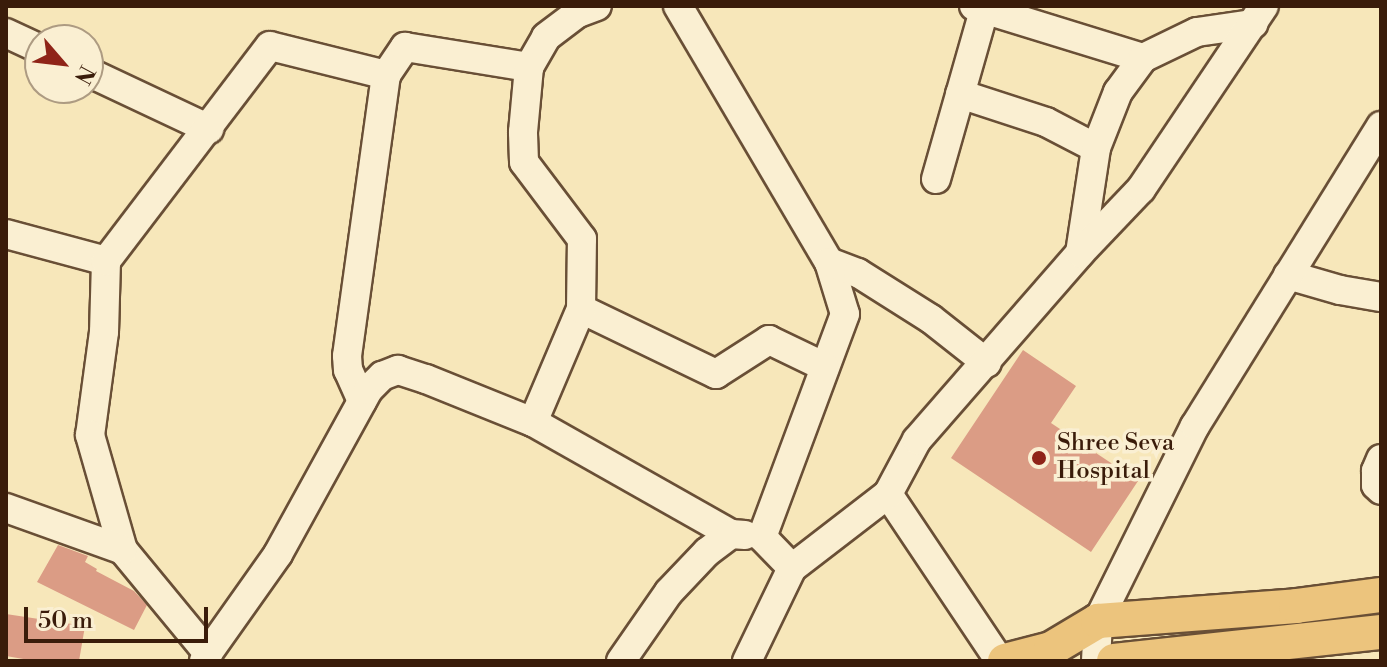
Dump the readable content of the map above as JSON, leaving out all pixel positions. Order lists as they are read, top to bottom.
{
  "places": ["Shree Seva Hospital"],
  "scale_bar": "50 m",
  "north": "bottom right"
}
